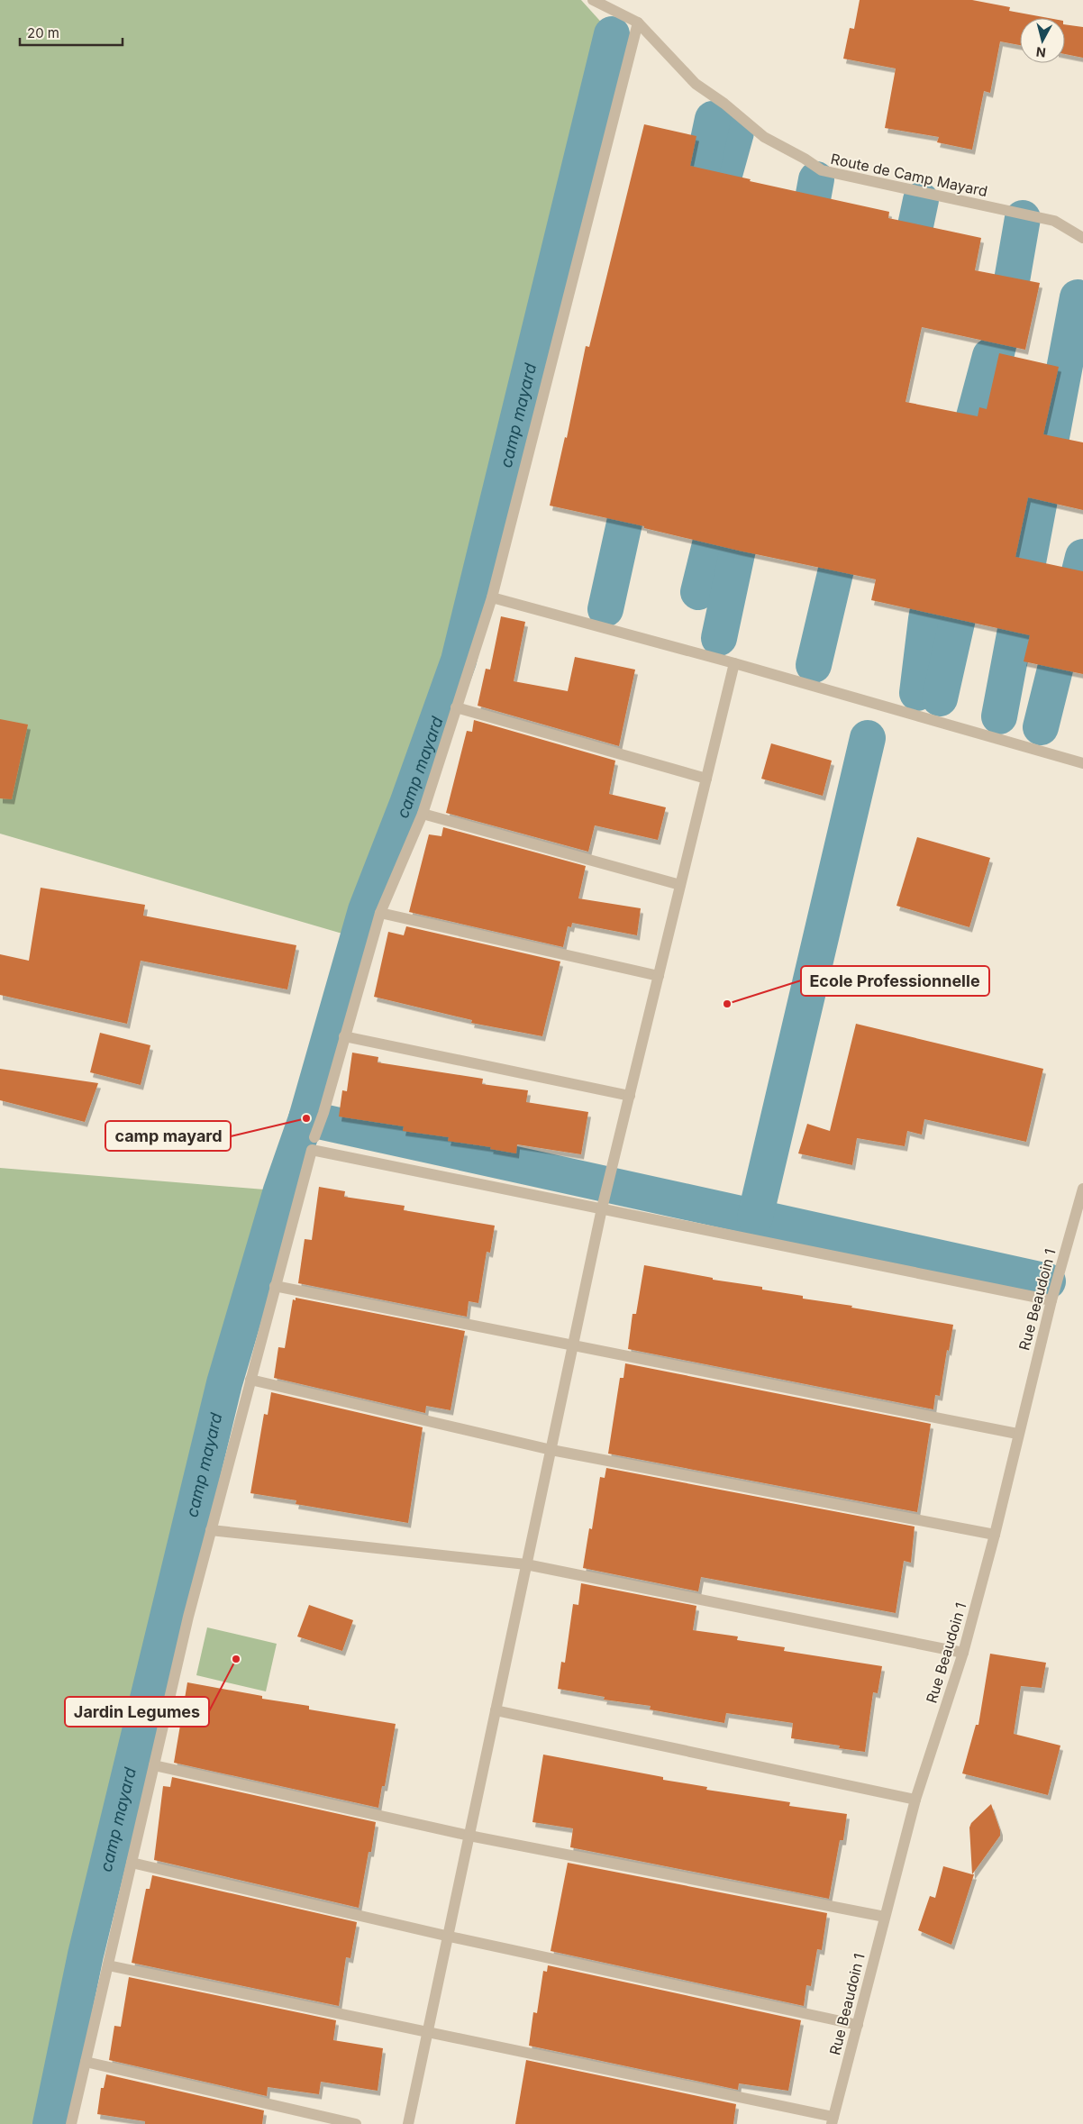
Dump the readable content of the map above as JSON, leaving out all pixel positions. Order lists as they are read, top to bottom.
{
  "streets": {
    "street": ["Route de Camp Mayard", "Rue Beaudoin 1"]
  },
  "water": ["camp mayard"],
  "places": ["Ecole Professionnelle", "camp mayard", "Jardin Legumes"],
  "scale_bar": "20 m",
  "north": "bottom"
}
